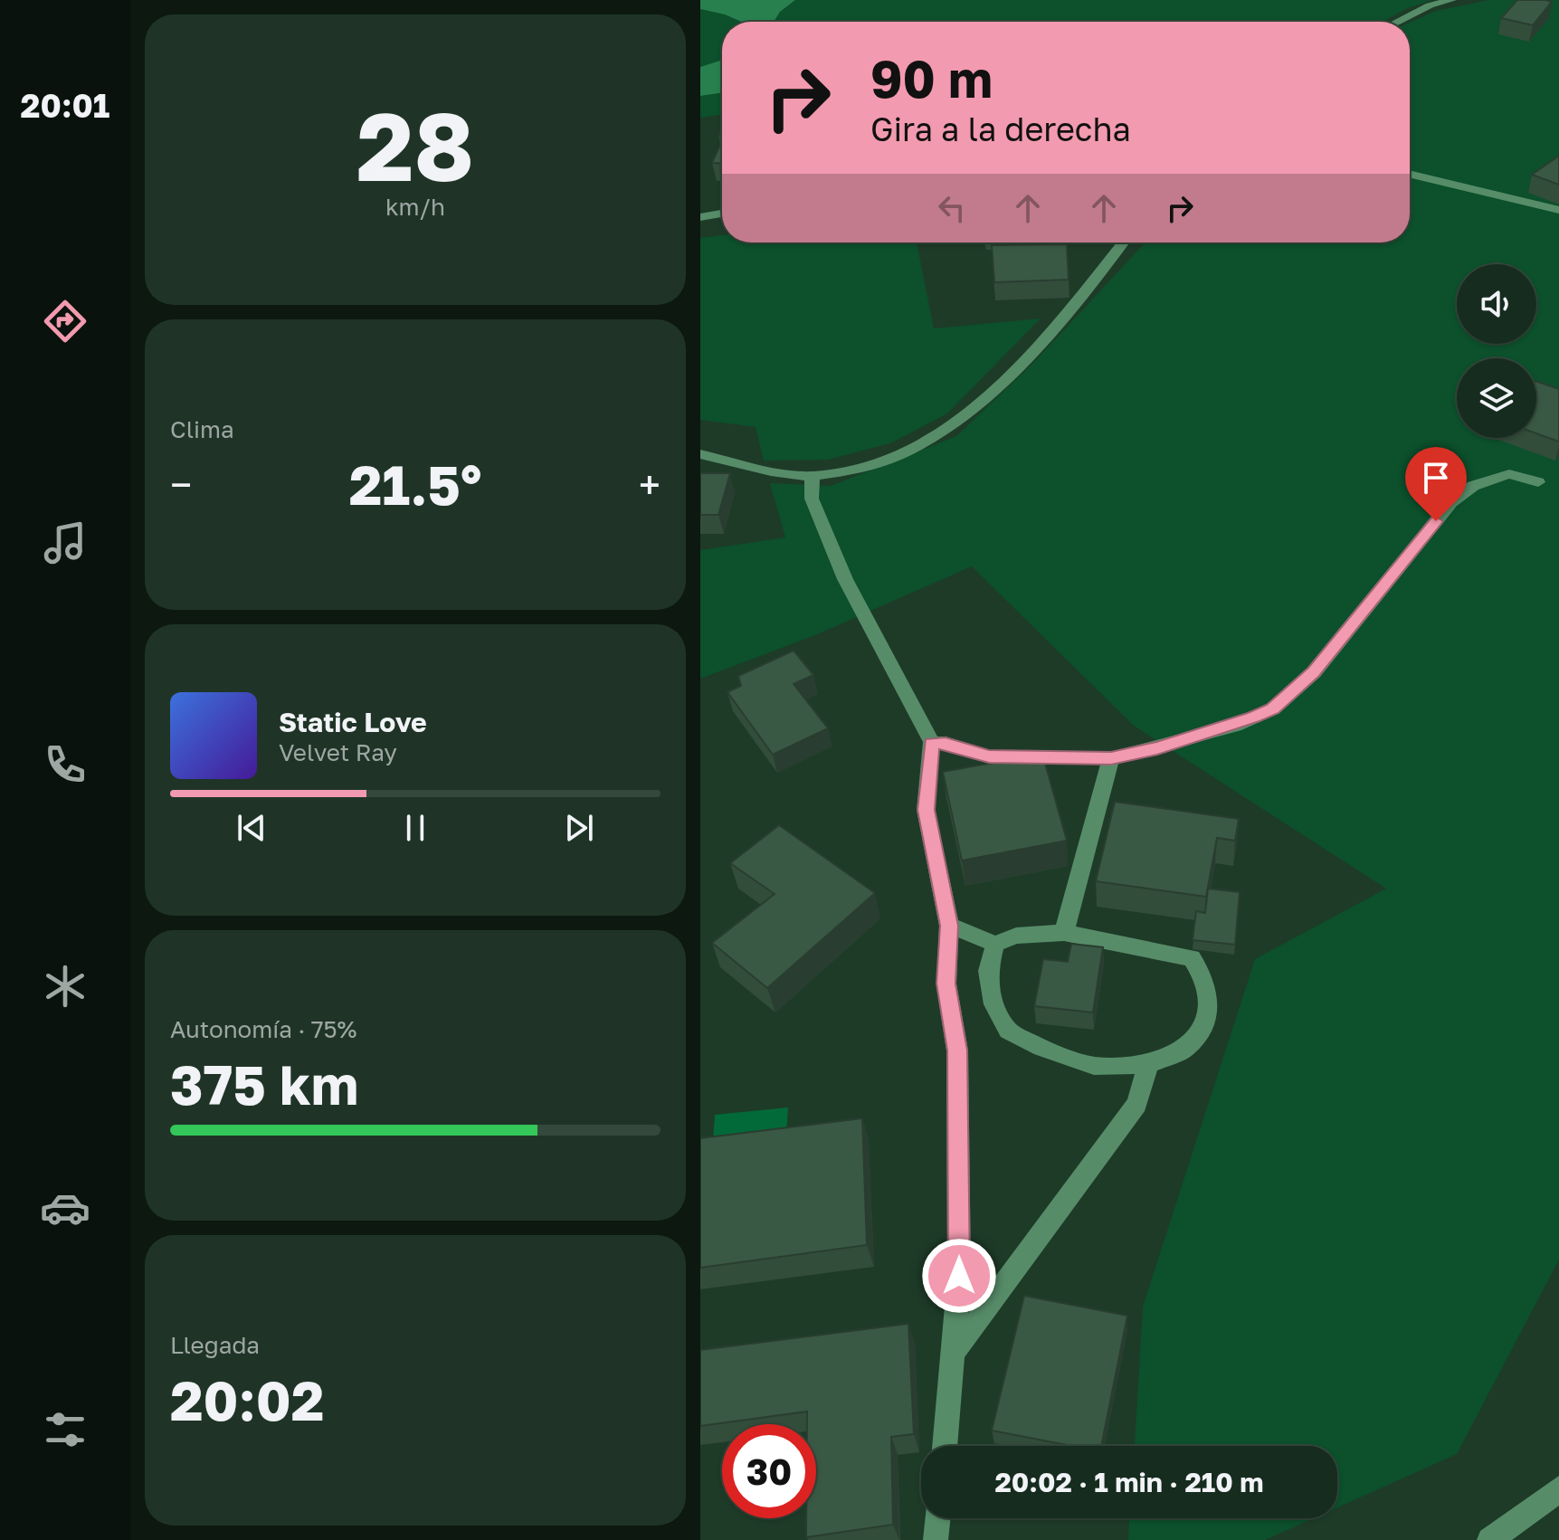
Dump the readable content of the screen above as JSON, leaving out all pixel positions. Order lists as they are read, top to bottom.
{
  "page": {
    "tabs": "20:01",
    "tile": [
      ["28", "km/h"],
      "Clima",
      ["Autonomía · 75%", "375 km"],
      ["Llegada", "20:02"]
    ],
    "turn": ["90 m", "Gira a la derecha"],
    "heat": ["−", "21.5°", "+"],
    "song": ["Static Love", "Velvet Ray"],
    "limit": "30",
    "trip": "20:02 · 1 min · 210 m"
  }
}
